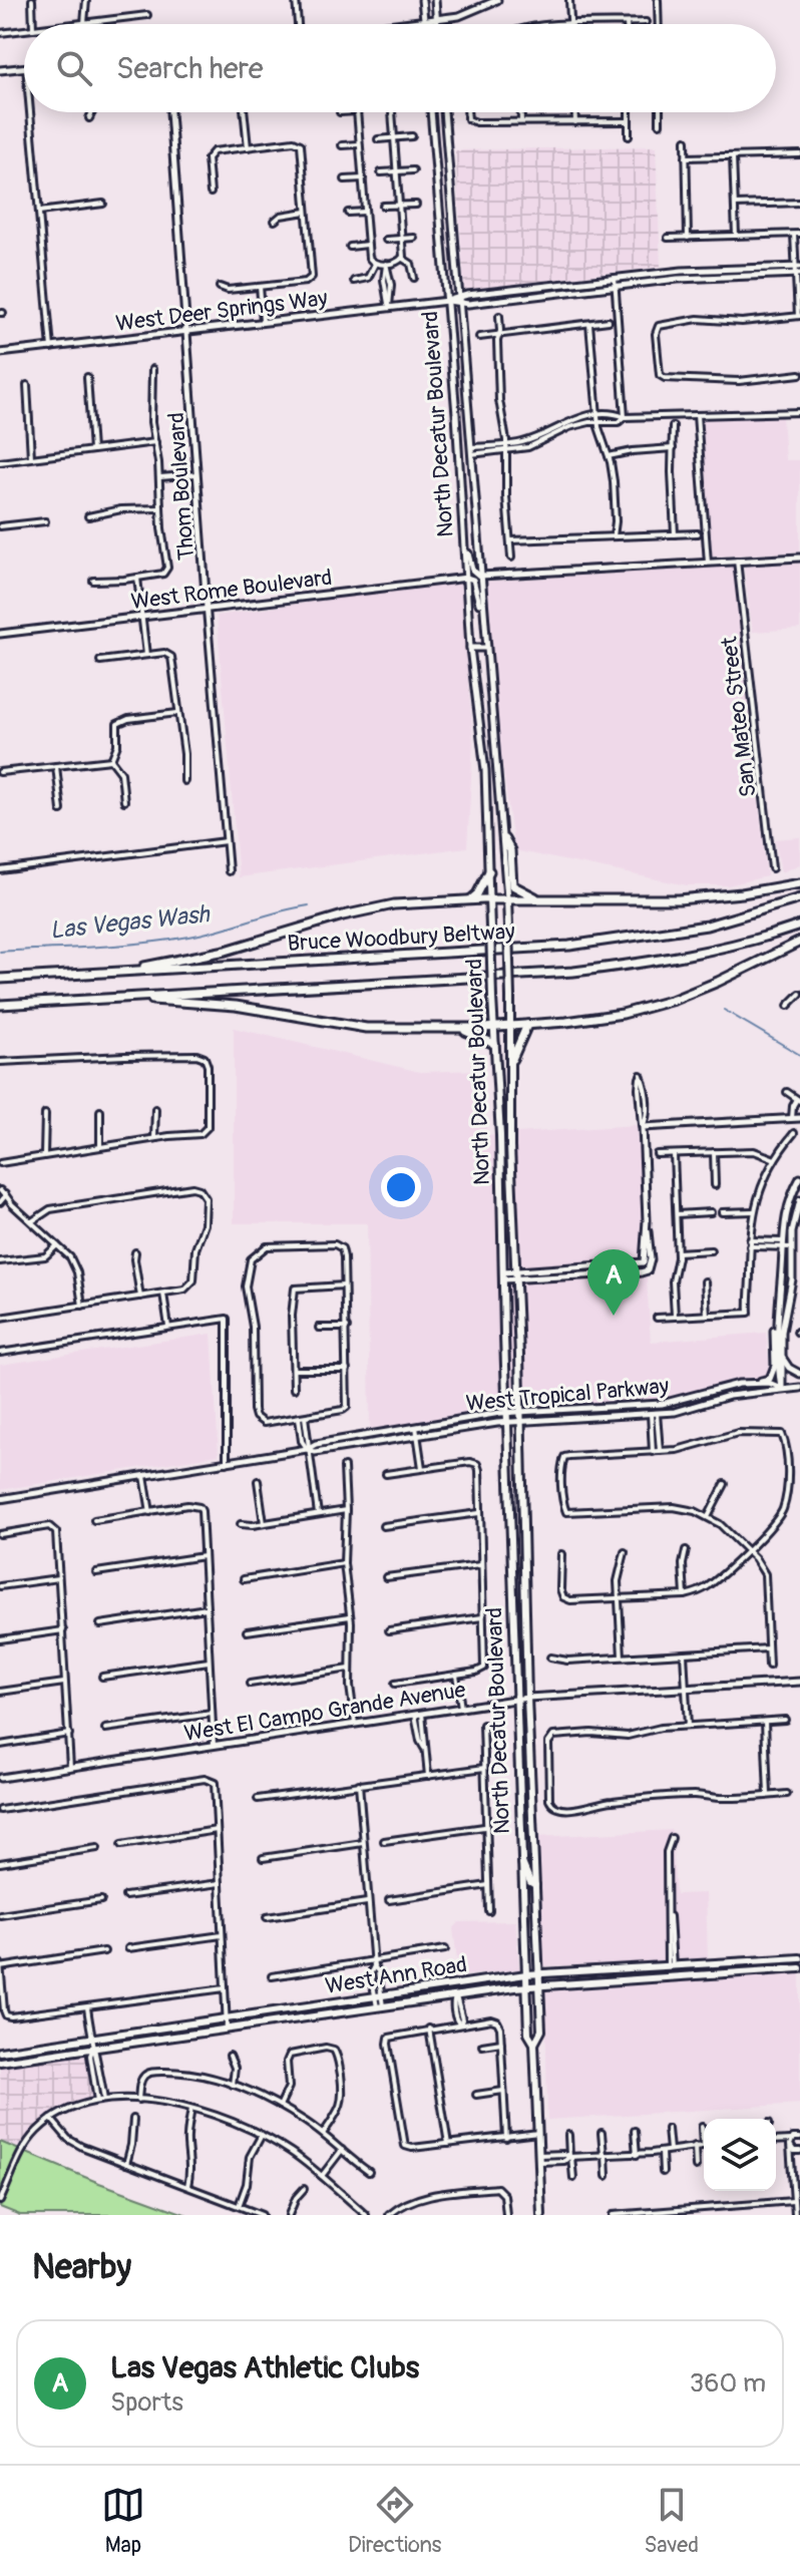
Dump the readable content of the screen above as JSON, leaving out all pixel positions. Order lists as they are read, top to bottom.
{
  "streets": {
    "highway": ["Bruce Woodbury Beltway"],
    "main road": [
      "West Deer Springs Way",
      "North Decatur Boulevard",
      "Thom Boulevard",
      "West Rome Boulevard",
      "West Tropical Parkway",
      "West El Campo Grande Avenue",
      "West Ann Road"
    ],
    "street": ["San Mateo Street"]
  },
  "crossings": [
    ["West Deer Springs Way", "North Decatur Boulevard"],
    ["West Deer Springs Way", "Thom Boulevard"],
    ["North Decatur Boulevard", "West Rome Boulevard"],
    ["North Decatur Boulevard", "West Tropical Parkway"],
    ["North Decatur Boulevard", "West El Campo Grande Avenue"],
    ["North Decatur Boulevard", "West Ann Road"],
    ["Thom Boulevard", "West Rome Boulevard"]
  ],
  "water": ["Las Vegas Wash"],
  "page": {
    "search": "Search here",
    "pins": "A",
    "heading": "Nearby",
    "list": [
      {
        "mark": "A",
        "name": "Las Vegas Athletic Clubs",
        "note": "Sports",
        "value": "360 m"
      }
    ],
    "nav": ["Map", "Directions", "Saved"]
  }
}
